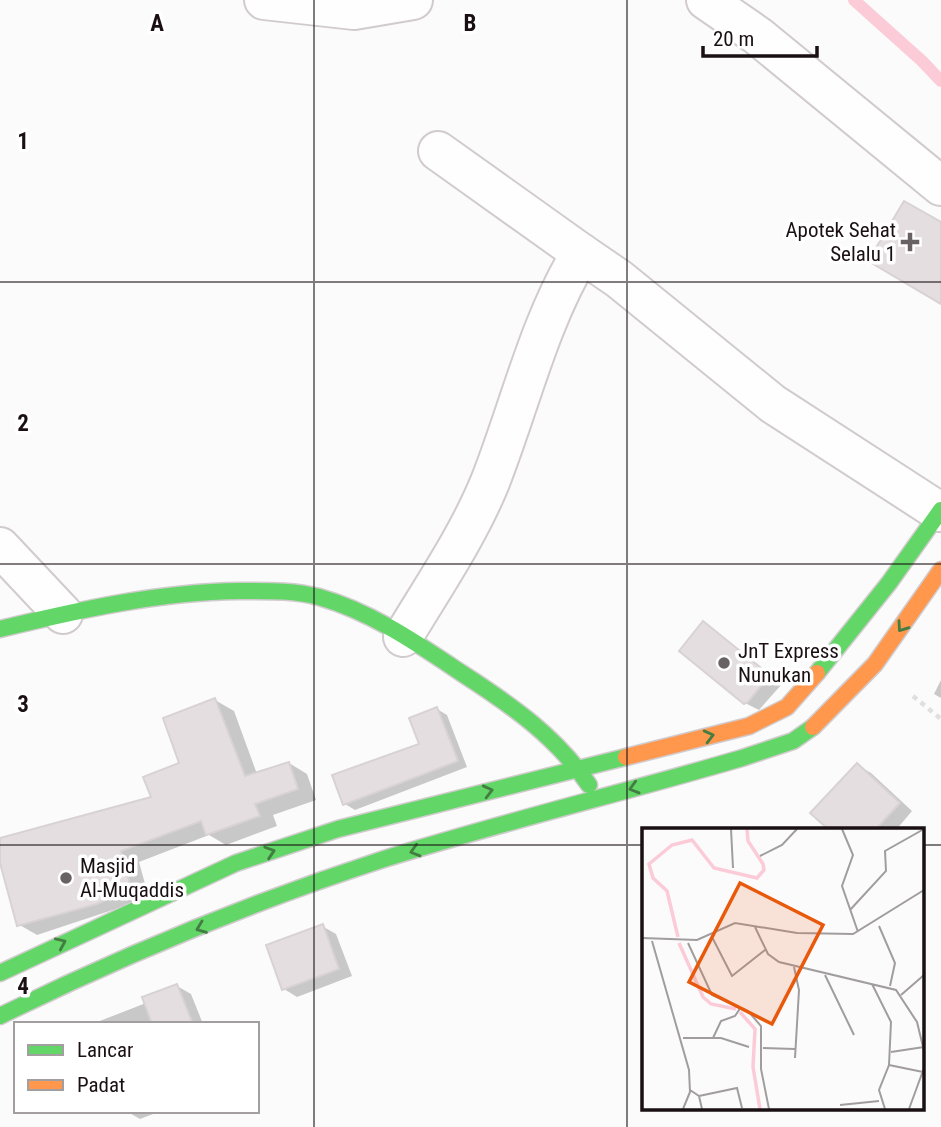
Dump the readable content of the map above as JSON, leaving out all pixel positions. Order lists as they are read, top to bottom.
{
  "places": {
    "health": ["Apotek Sehat Selalu 1"],
    "other": ["JnT Express Nunukan", "Masjid Al-Muqaddis"]
  },
  "legend": ["Lancar", "Padat"],
  "scale_bar": "20 m",
  "grid": {
    "columns": ["A", "B"],
    "rows": [
      "1",
      "2",
      "3",
      "4"
    ]
  }
}
